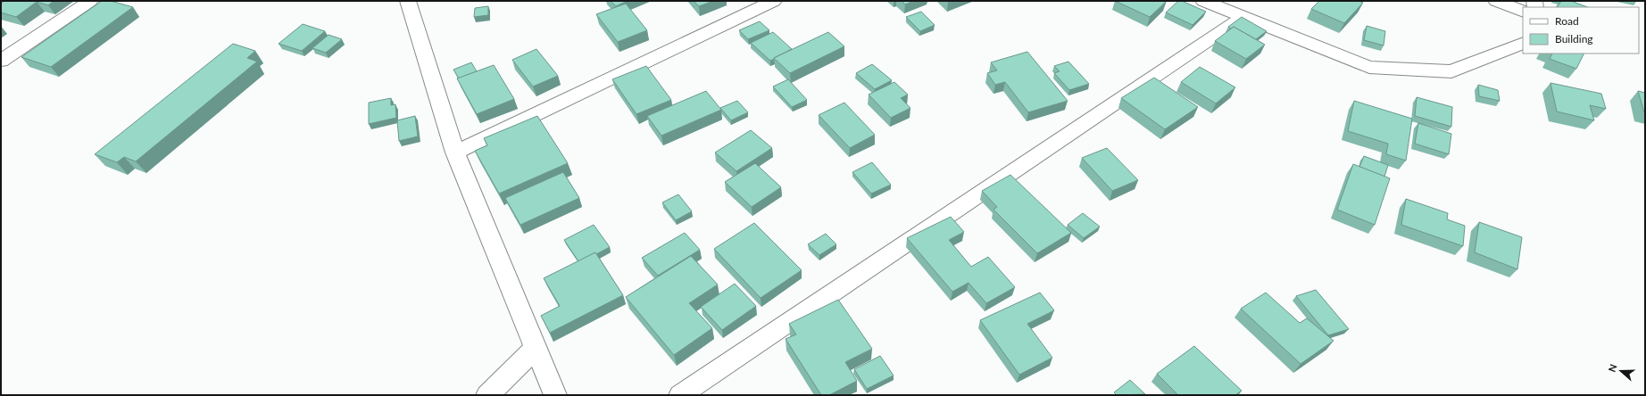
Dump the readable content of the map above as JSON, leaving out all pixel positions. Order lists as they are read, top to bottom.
{
  "legend": ["Road", "Building"],
  "north": "left"
}
